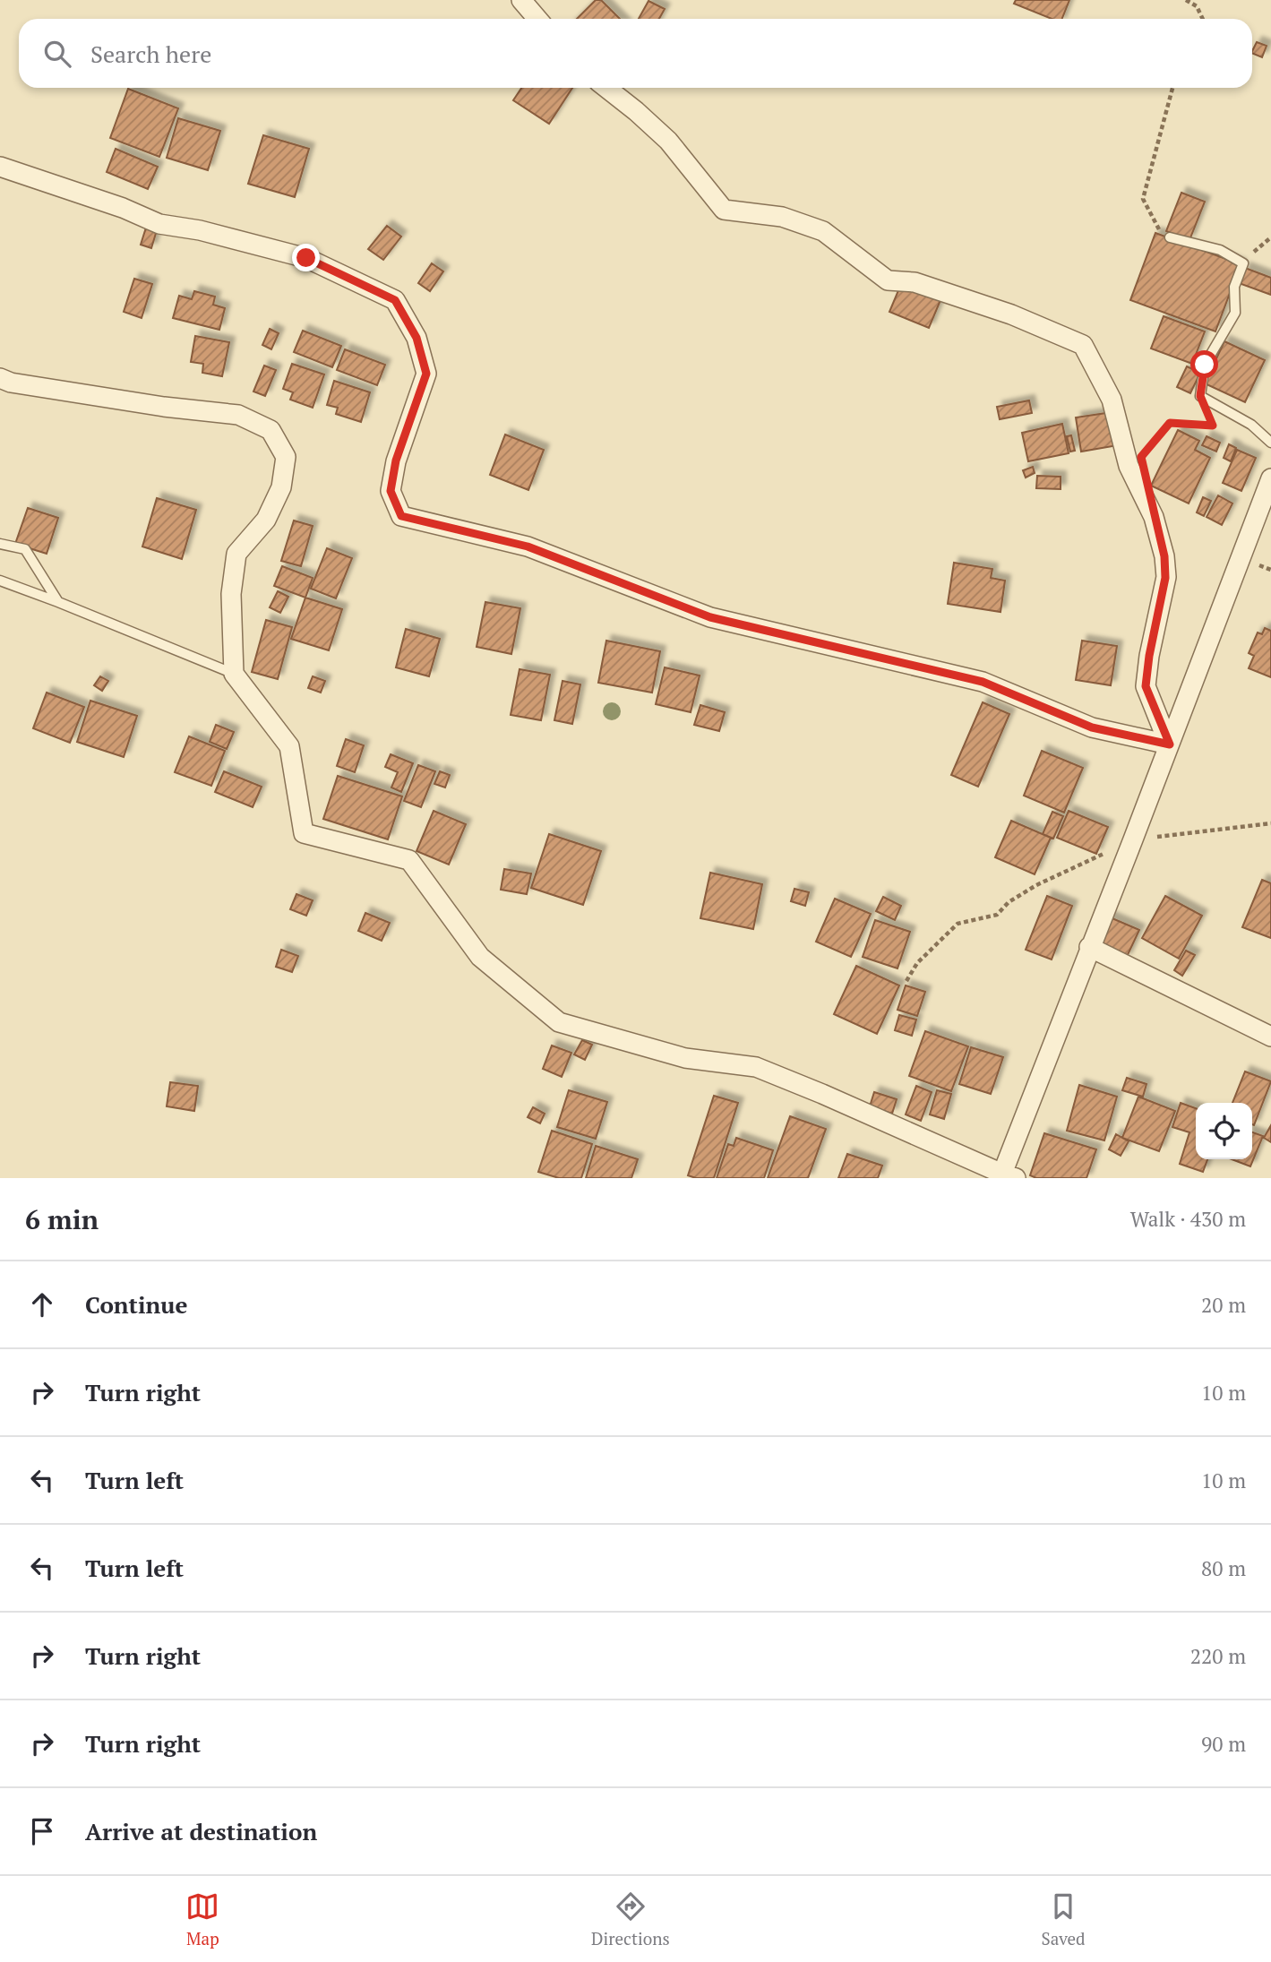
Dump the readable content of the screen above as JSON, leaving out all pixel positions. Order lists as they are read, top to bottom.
{
  "page": {
    "search": "Search here",
    "heading": ["6 min", "Walk · 430 m"],
    "list": [
      ["Continue", "20 m"],
      ["Turn right", "10 m"],
      ["Turn left", "10 m"],
      ["Turn left", "80 m"],
      ["Turn right", "220 m"],
      ["Turn right", "90 m"],
      "Arrive at destination"
    ],
    "nav": ["Map", "Directions", "Saved"]
  }
}
